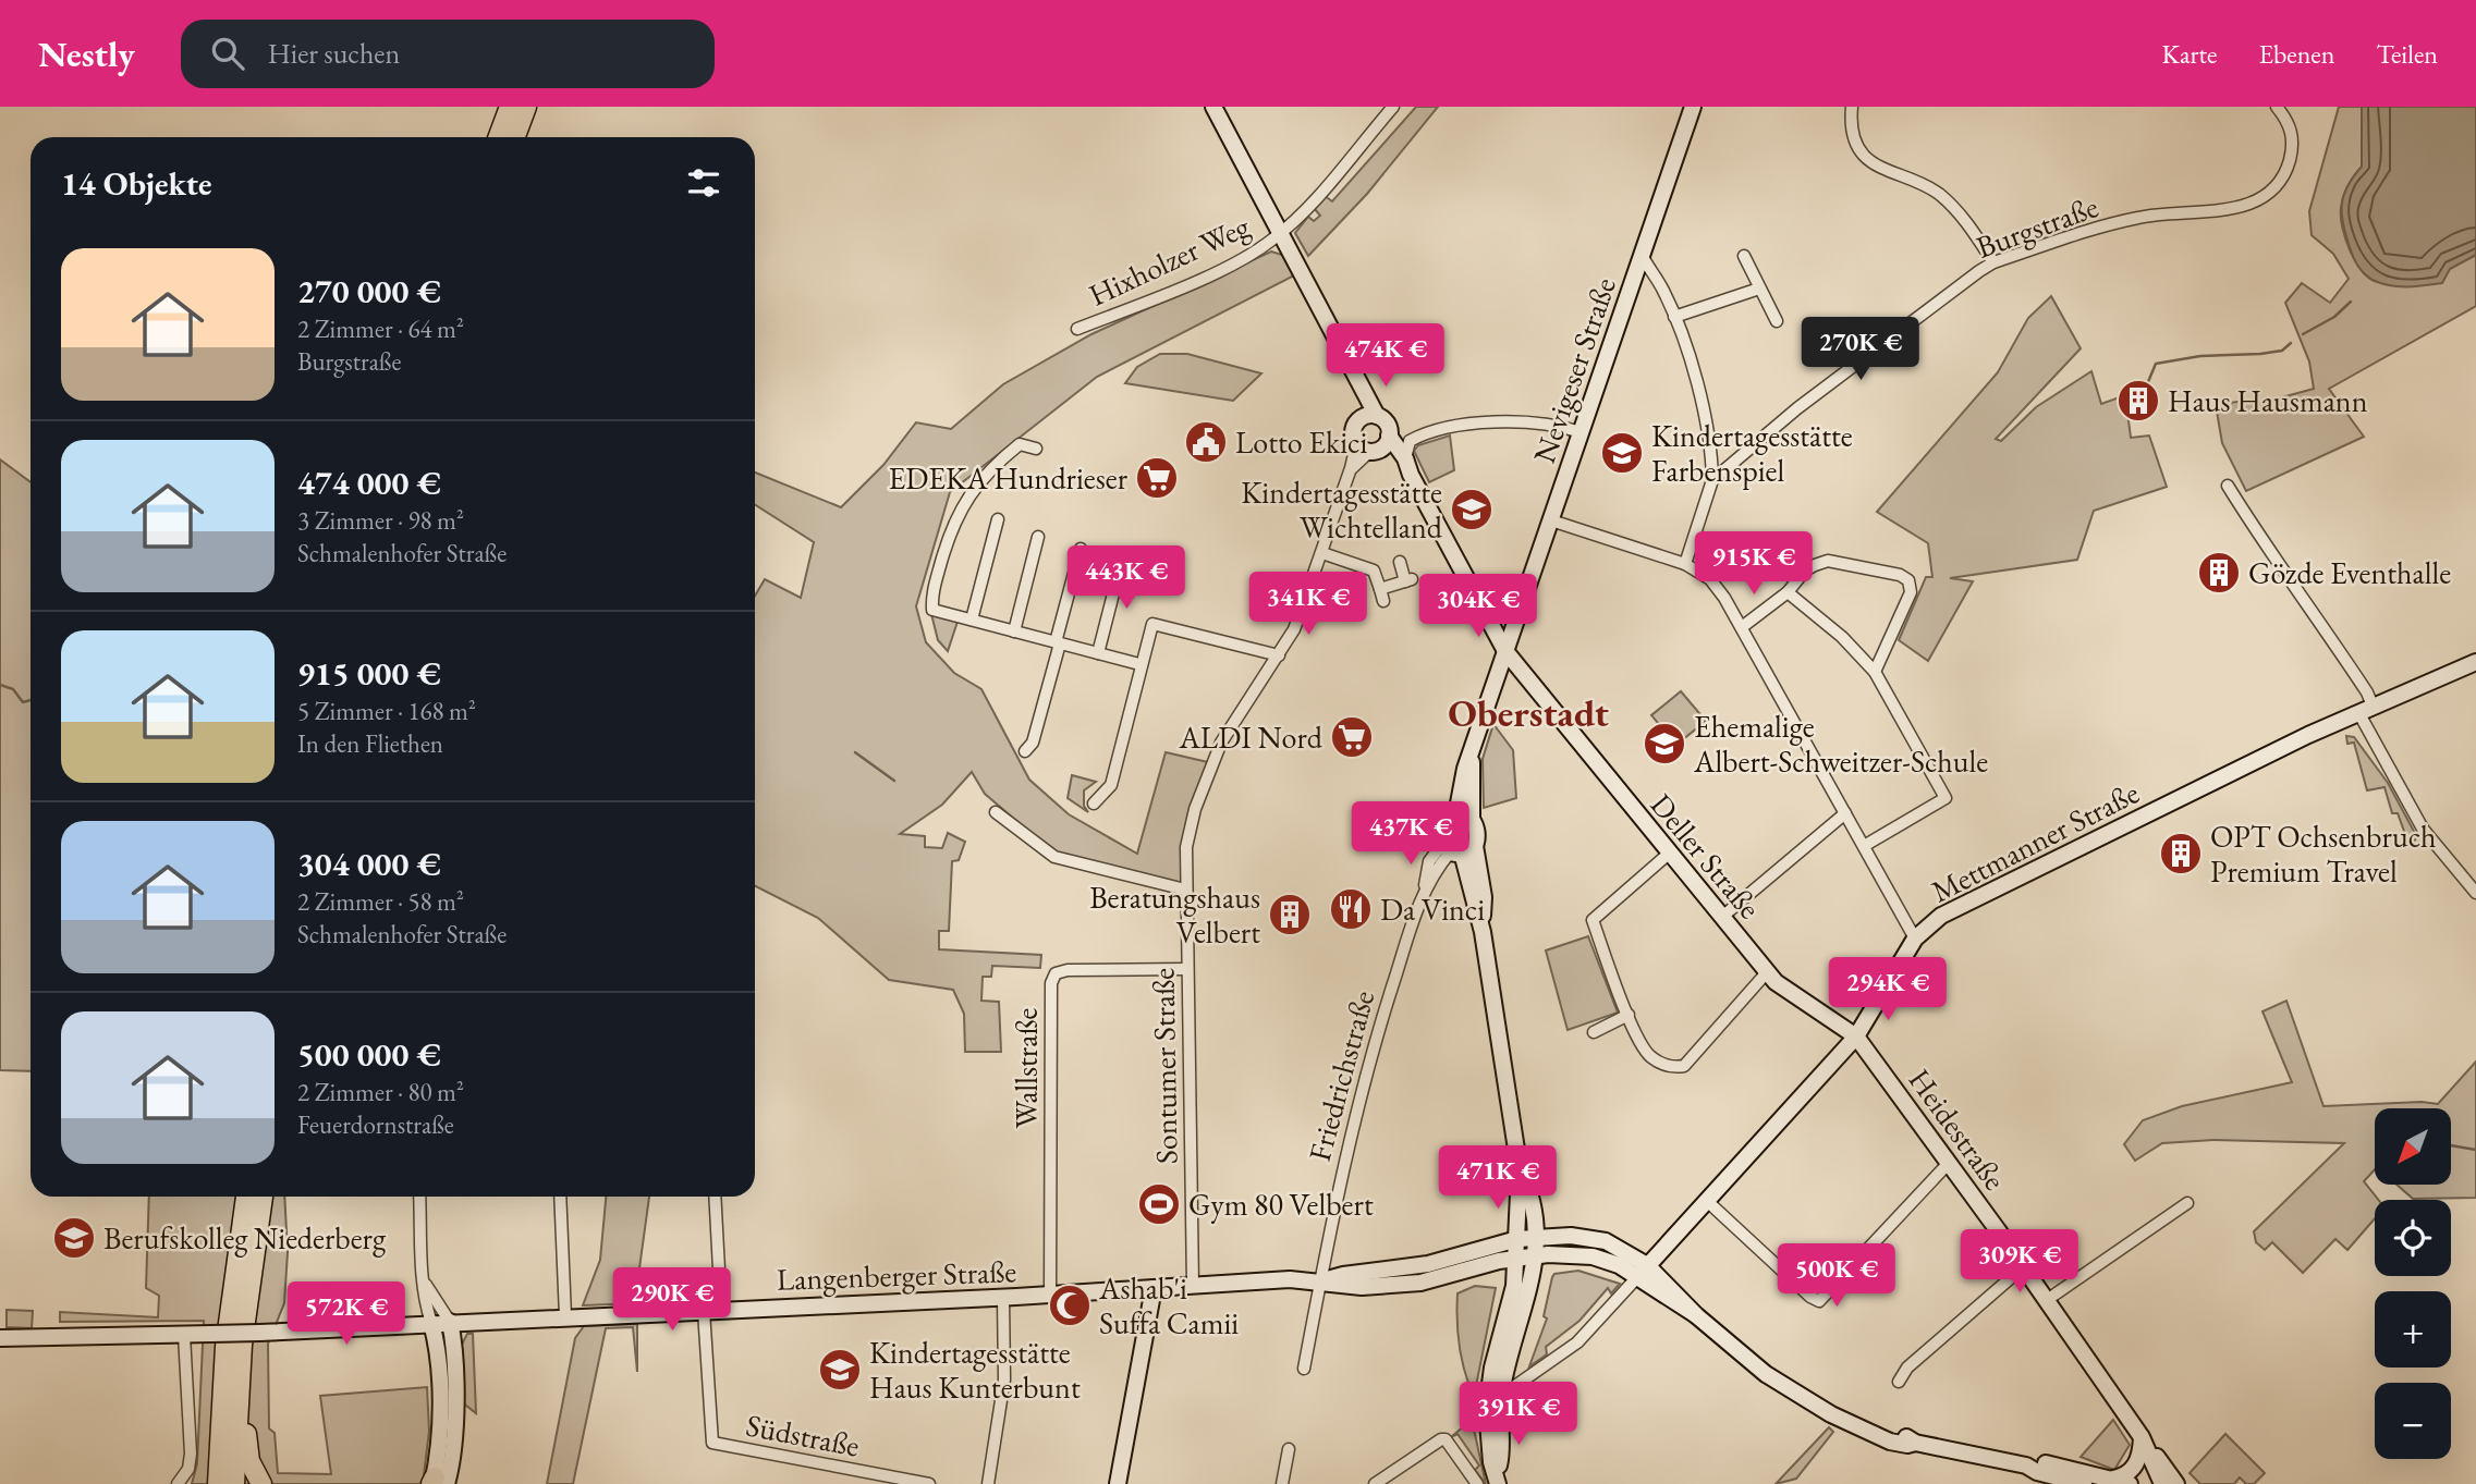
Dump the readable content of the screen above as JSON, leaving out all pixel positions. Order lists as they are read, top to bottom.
{
  "streets": {
    "main road": [
      "Nevigeser Straße",
      "Mettmanner Straße",
      "Deller Straße",
      "Heidestraße",
      "Langenberger Straße"
    ],
    "street": [
      "Burgstraße",
      "Hixholzer Weg",
      "Sontumer Straße",
      "Wallstraße",
      "Friedrichstraße",
      "Südstraße"
    ]
  },
  "crossings": [
    ["Nevigeser Straße", "Deller Straße"],
    ["Mettmanner Straße", "Deller Straße"],
    ["Mettmanner Straße", "Heidestraße"],
    ["Deller Straße", "Heidestraße"],
    ["Sontumer Straße", "Wallstraße"],
    ["Sontumer Straße", "Langenberger Straße"],
    ["Wallstraße", "Langenberger Straße"],
    ["Friedrichstraße", "Langenberger Straße"],
    ["Langenberger Straße", "Südstraße"]
  ],
  "districts": ["Oberstadt"],
  "places": {
    "building": [
      "Haus Hausmann",
      "Gözde Eventhalle",
      "OPT Ochsenbruch Premium Travel",
      "Beratungshaus Velbert"
    ],
    "public building": ["Lotto Ekici"],
    "school or university": [
      "Kindertagesstätte Farbenspiel",
      "Kindertagesstätte Wichtelland",
      "Ehemalige Albert-Schweitzer-Schule",
      "Berufskolleg Niederberg",
      "Kindertagesstätte Haus Kunterbunt"
    ],
    "supermarket": ["EDEKA Hundrieser", "ALDI Nord"],
    "restaurant": ["Da Vinci"],
    "sports": ["Gym 80 Velbert"],
    "mosque": ["Ashab'i Suffa Camii"]
  },
  "north": "bottom left",
  "page": {
    "header": "Nestly",
    "search": "Hier suchen",
    "nav": ["Karte", "Ebenen", "Teilen"],
    "heading": "14 Objekte",
    "list": [
      {
        "name": "270 000 €",
        "note": "2 Zimmer · 64 m² · Burgstraße"
      },
      {
        "name": "474 000 €",
        "note": "3 Zimmer · 98 m² · Schmalenhofer Straße"
      },
      {
        "name": "915 000 €",
        "note": "5 Zimmer · 168 m² · In den Fliethen"
      },
      {
        "name": "304 000 €",
        "note": "2 Zimmer · 58 m² · Schmalenhofer Straße"
      },
      {
        "name": "500 000 €",
        "note": "2 Zimmer · 80 m² · Feuerdornstraße"
      }
    ],
    "price": [
      "270K €",
      "474K €",
      "915K €",
      "443K €",
      "341K €",
      "304K €",
      "437K €",
      "294K €",
      "471K €",
      "309K €",
      "500K €",
      "290K €",
      "572K €",
      "391K €"
    ],
    "map_buttons": ["+", "−"]
  }
}
